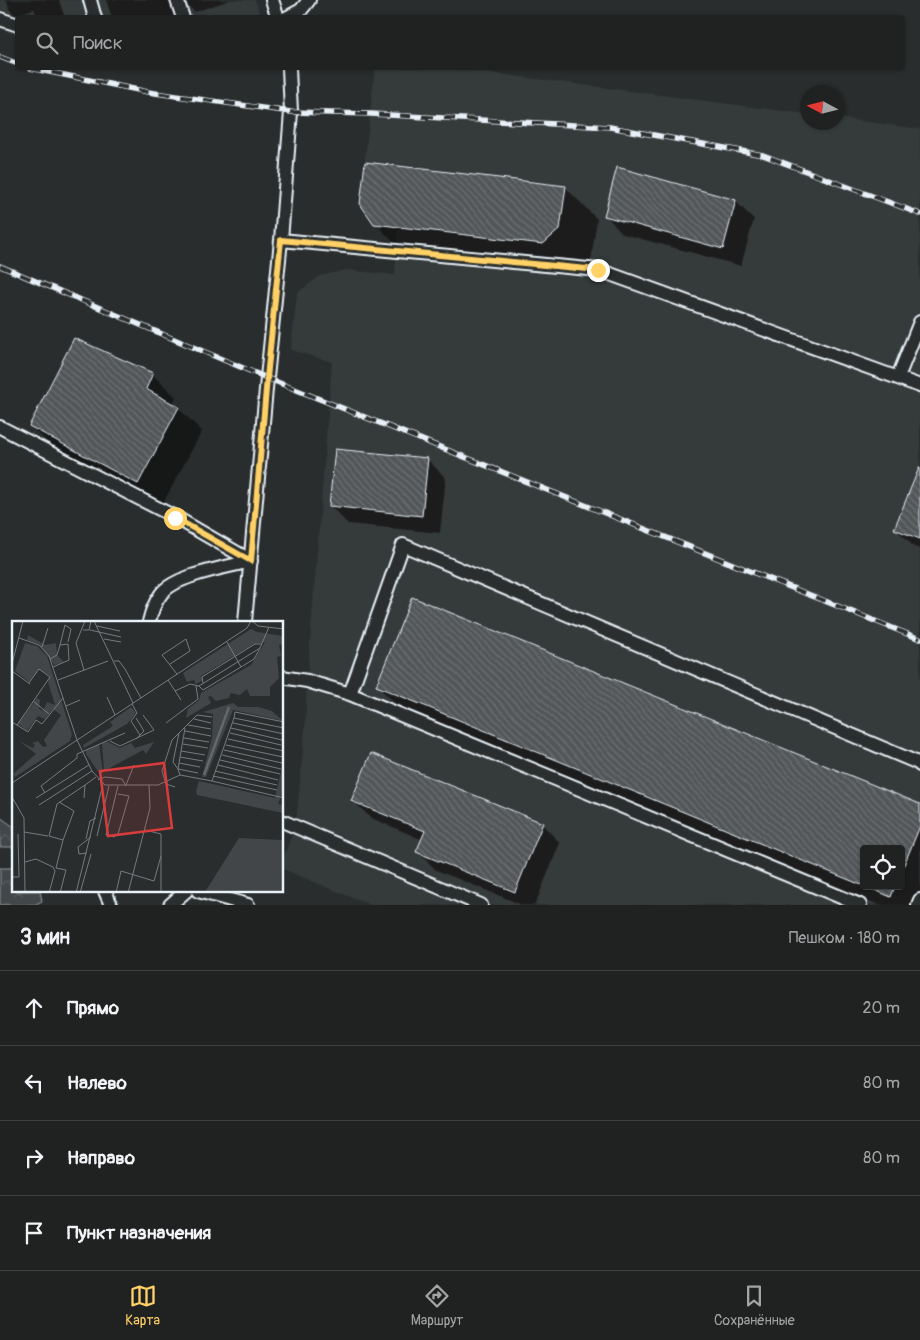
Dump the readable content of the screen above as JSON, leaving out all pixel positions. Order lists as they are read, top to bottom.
{
  "north": "left",
  "page": {
    "search": "Поиск",
    "heading": ["3 мин", "Пешком · 180 m"],
    "list": [
      ["Прямо", "20 m"],
      ["Налево", "80 m"],
      ["Направо", "80 m"],
      "Пункт назначения"
    ],
    "nav": ["Карта", "Маршрут", "Сохранённые"]
  }
}
